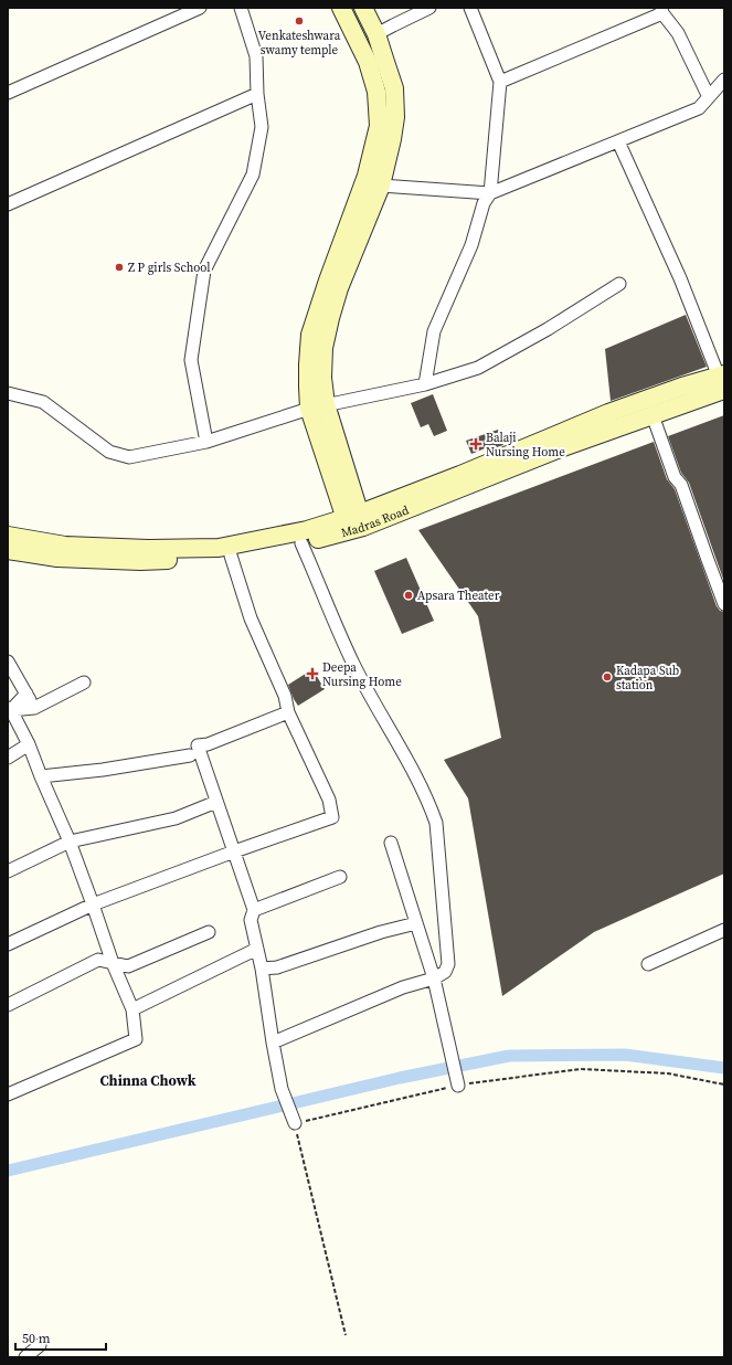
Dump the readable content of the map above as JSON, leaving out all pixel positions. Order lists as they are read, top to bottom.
{
  "streets": {
    "main road": ["Madras Road"]
  },
  "districts": ["Chinna Chowk"],
  "places": {
    "other": [
      "Venkateshwara swamy temple",
      "Z P girls School",
      "Apsara Theater",
      "Kadapa Sub station"
    ],
    "health": ["Balaji Nursing Home", "Deepa Nursing Home"]
  },
  "scale_bar": "50 m"
}
